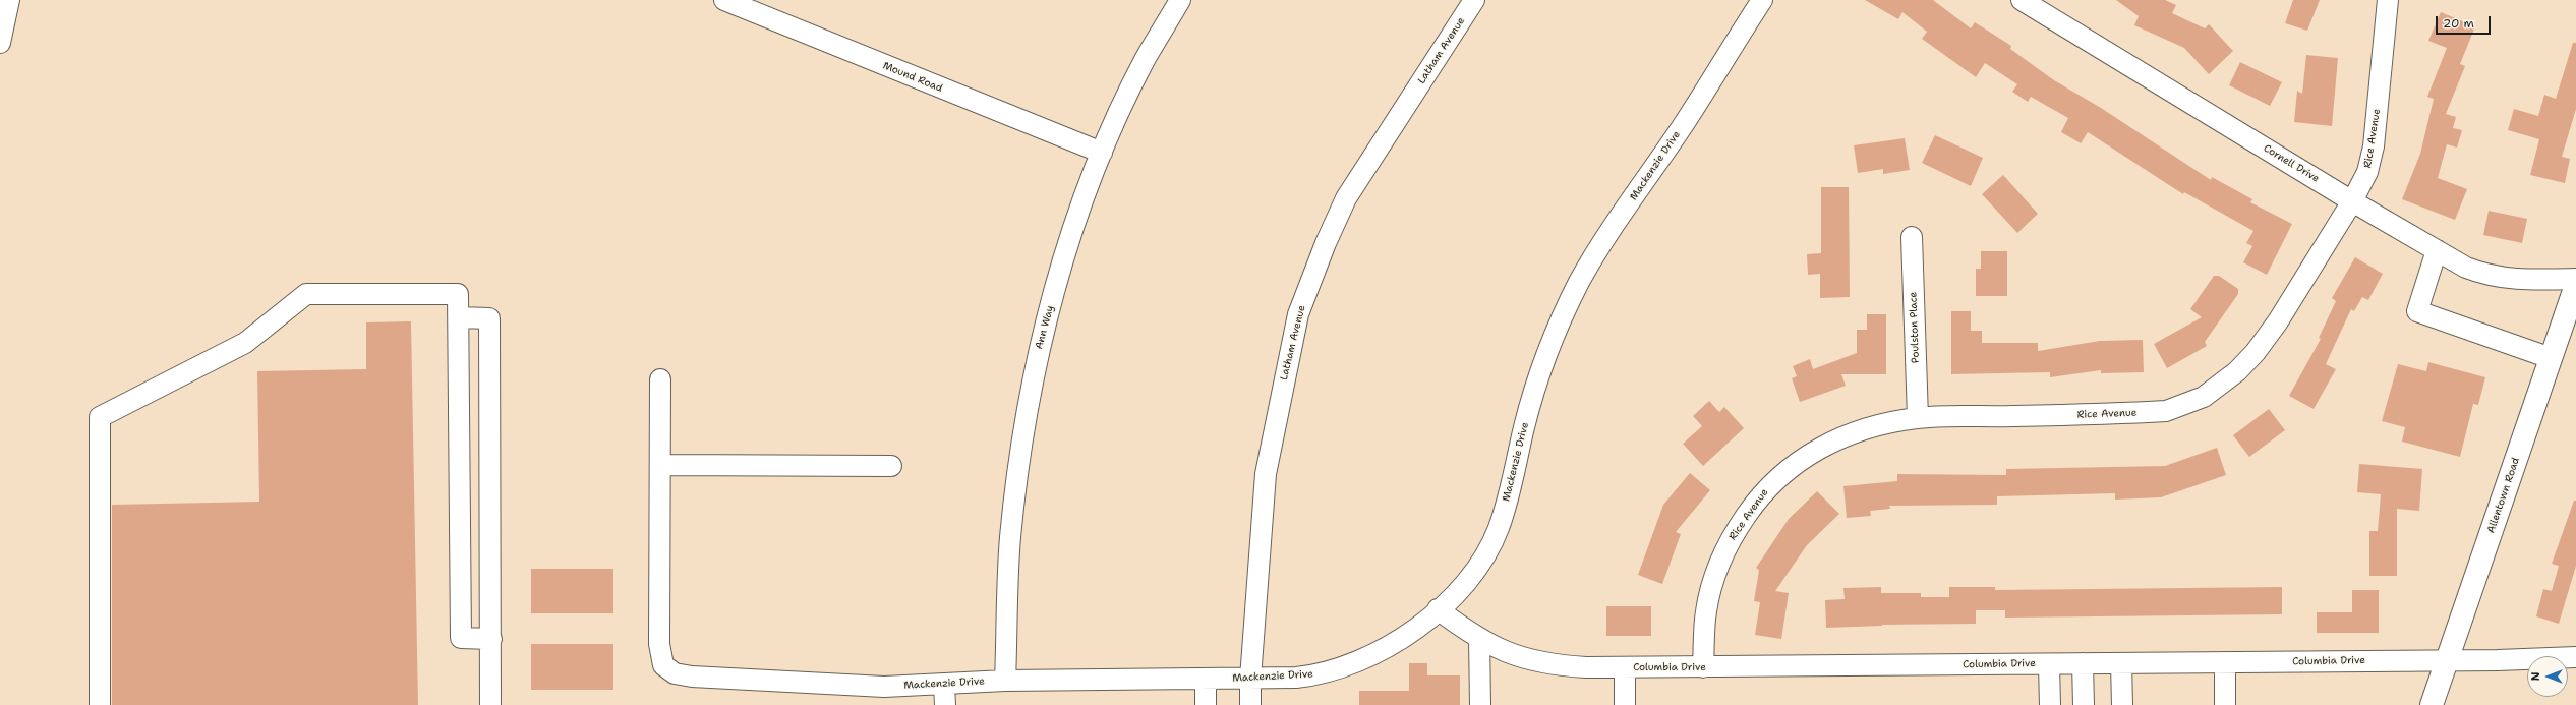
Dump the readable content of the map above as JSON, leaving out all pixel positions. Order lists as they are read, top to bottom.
{
  "streets": {
    "main road": ["Allentown Road"],
    "street": [
      "Latham Avenue",
      "Mound Road",
      "Rice Avenue",
      "Cornell Drive",
      "Mackenzie Drive",
      "Ann Way",
      "Poulston Place",
      "Columbia Drive"
    ]
  },
  "crossings": [
    ["Latham Avenue", "Mackenzie Drive"],
    ["Mound Road", "Ann Way"],
    ["Rice Avenue", "Cornell Drive"],
    ["Rice Avenue", "Poulston Place"],
    ["Rice Avenue", "Columbia Drive"],
    ["Mackenzie Drive", "Ann Way"],
    ["Mackenzie Drive", "Columbia Drive"],
    ["Allentown Road", "Columbia Drive"]
  ],
  "scale_bar": "20 m",
  "north": "left"
}
